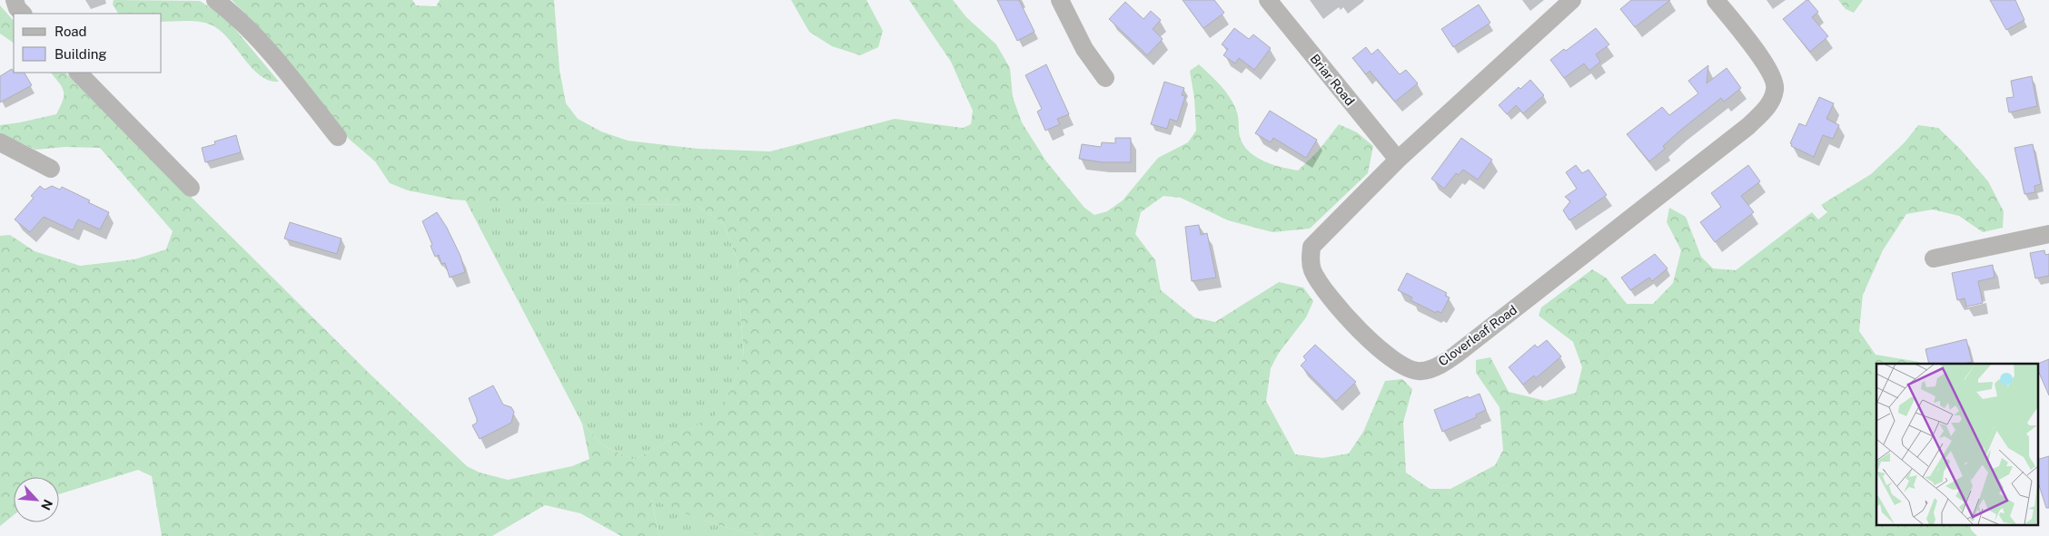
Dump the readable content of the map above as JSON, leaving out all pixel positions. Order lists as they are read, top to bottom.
{
  "streets": {
    "street": ["Briar Road", "Cloverleaf Road"]
  },
  "crossings": [
    ["Briar Road", "Cloverleaf Road"]
  ],
  "legend": ["Road", "Building"],
  "north": "bottom right"
}
